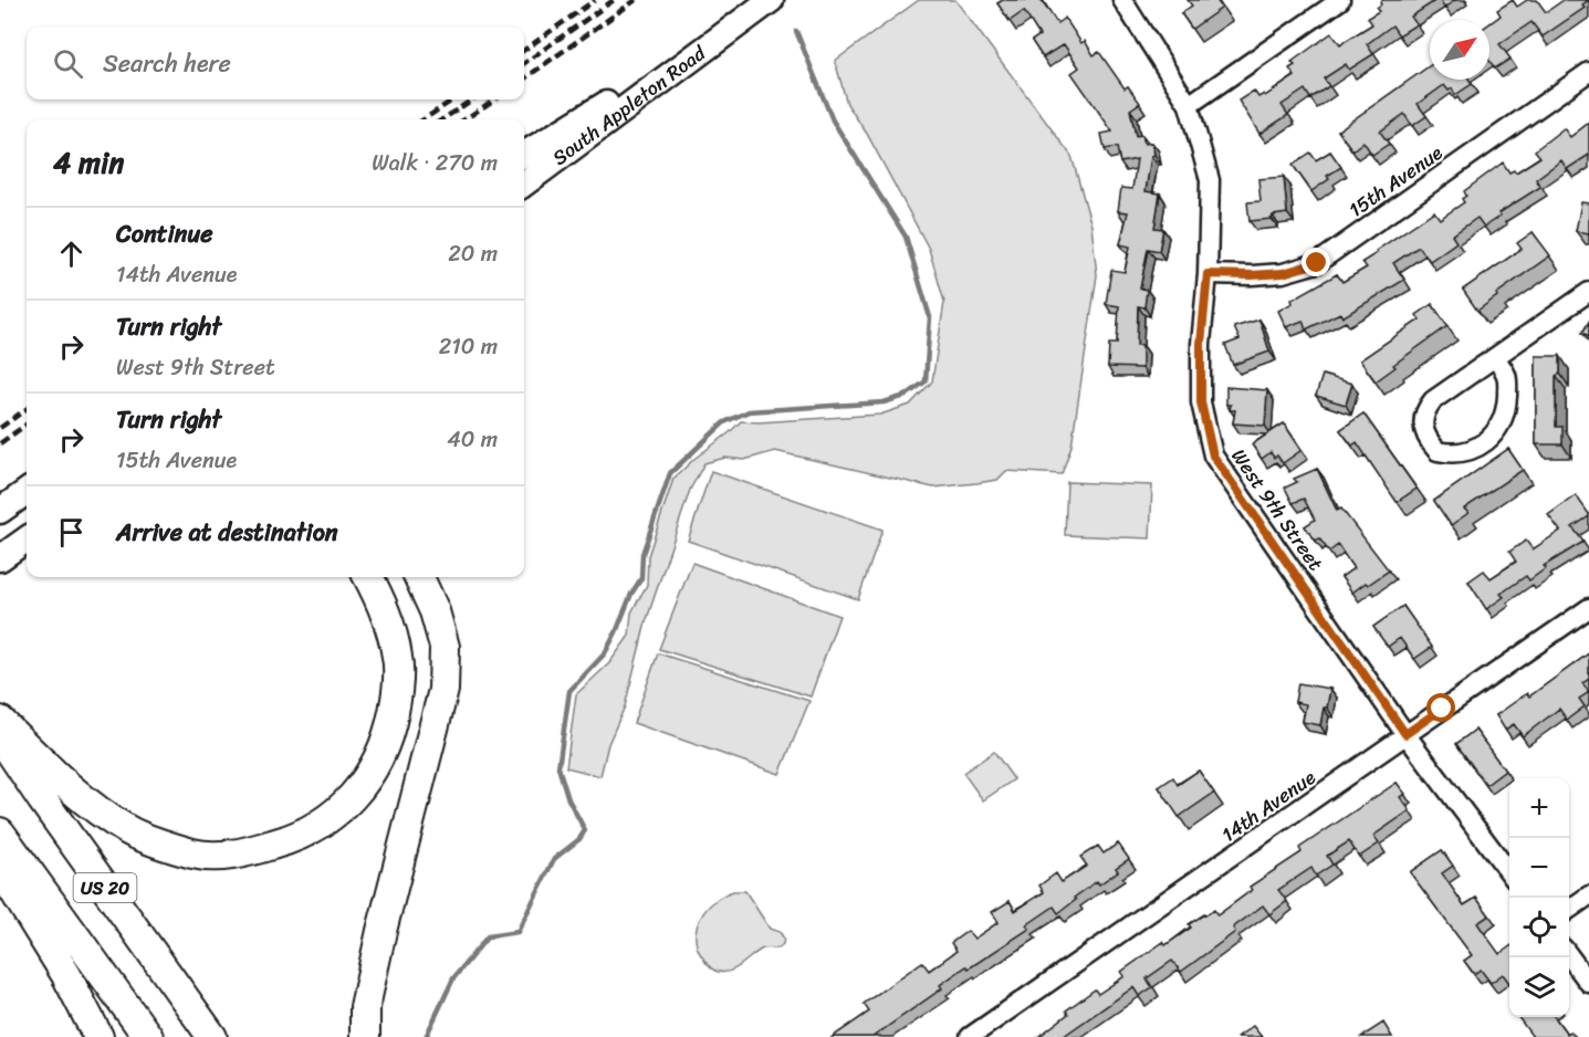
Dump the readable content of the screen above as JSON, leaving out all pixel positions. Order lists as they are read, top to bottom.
{
  "streets": {
    "main road": ["South Appleton Road", "US 20"],
    "street": ["15th Avenue", "West 9th Street", "14th Avenue"]
  },
  "crossings": [
    ["15th Avenue", "West 9th Street"],
    ["West 9th Street", "14th Avenue"]
  ],
  "north": "top right",
  "page": {
    "search": "Search here",
    "heading": ["4 min", "Walk · 270 m"],
    "list": [
      ["Continue", "14th Avenue", "20 m"],
      ["Turn right", "West 9th Street", "210 m"],
      ["Turn right", "15th Avenue", "40 m"],
      "Arrive at destination"
    ],
    "map_buttons": ["+", "−"]
  }
}
